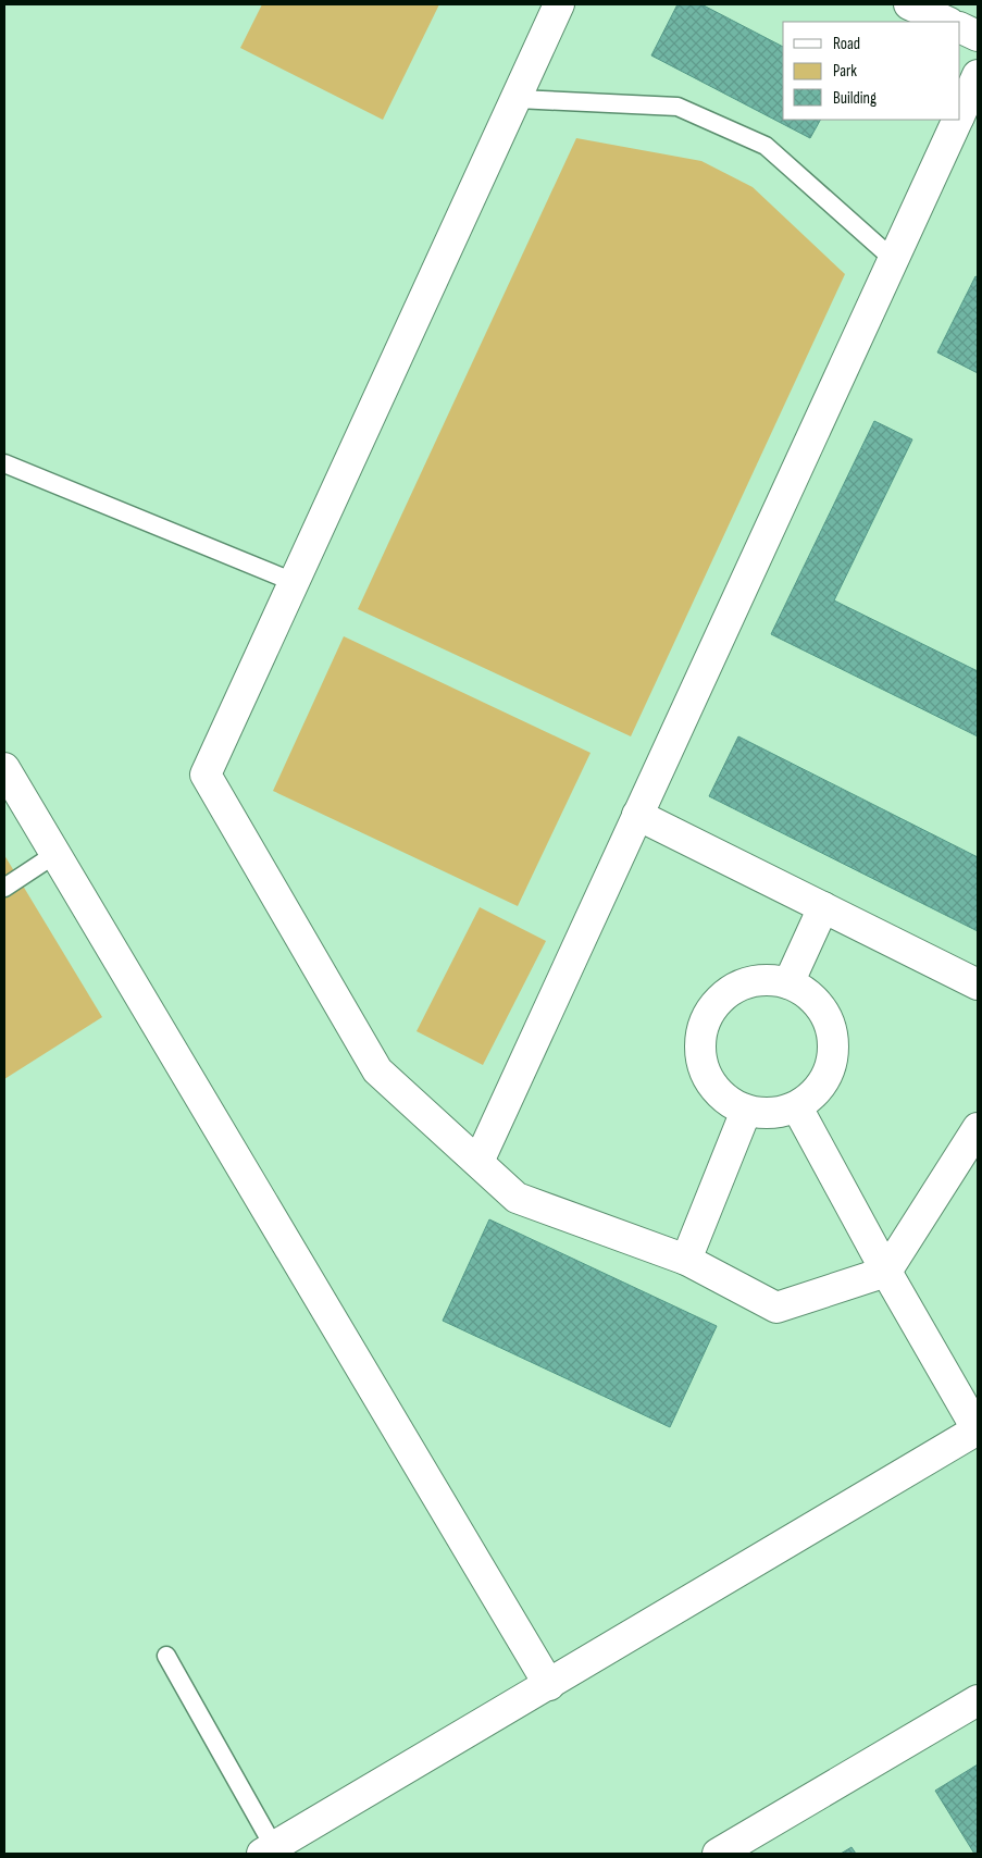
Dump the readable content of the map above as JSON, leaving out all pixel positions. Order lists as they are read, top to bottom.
{
  "legend": ["Road", "Park", "Building"]
}
